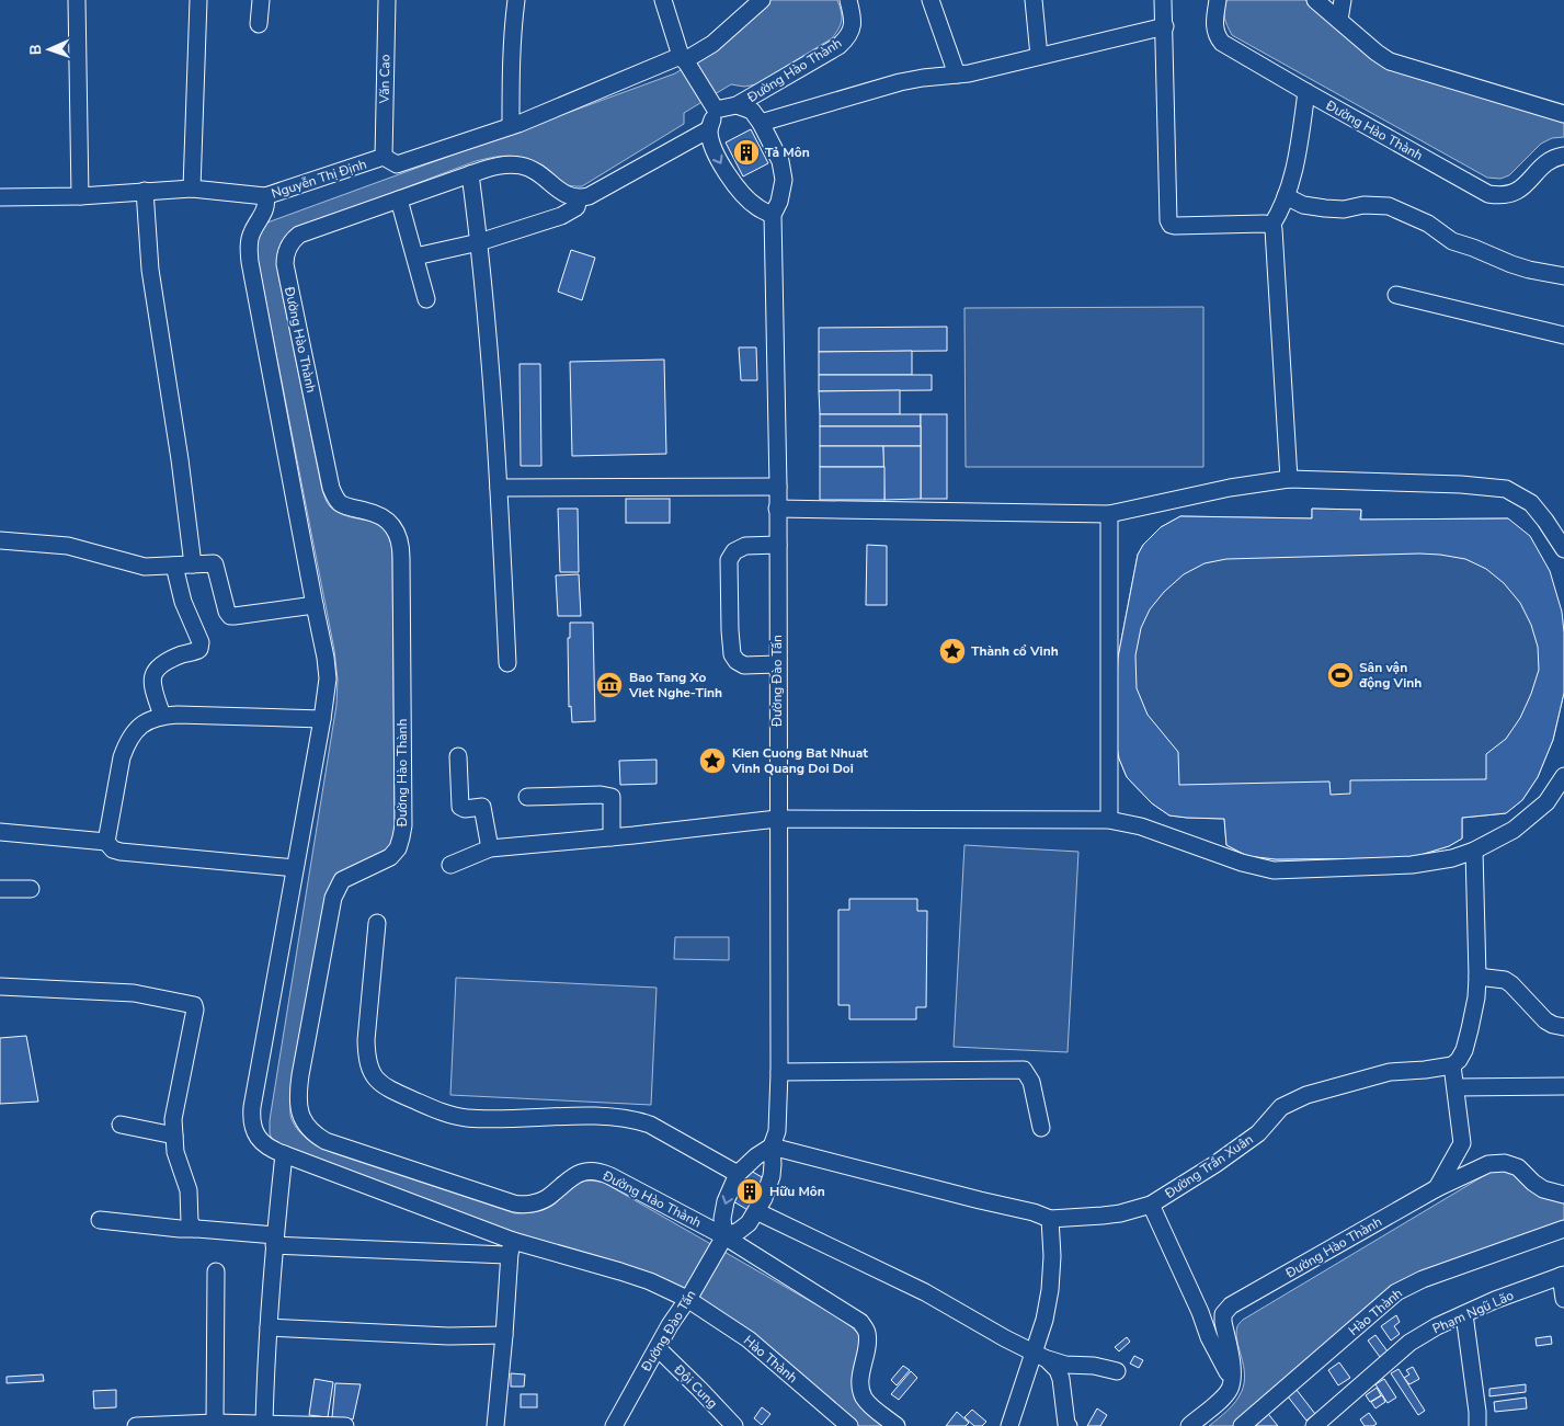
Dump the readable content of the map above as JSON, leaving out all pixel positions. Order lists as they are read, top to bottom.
{
  "streets": {
    "street": [
      "Đường Hào Thành",
      "Văn Cao",
      "Nguyễn Thị Định",
      "Đường Đào Tấn",
      "Đường Trần Xuân",
      "Hào Thành",
      "Phạm Ngũ Lão",
      "Đội Cung"
    ]
  },
  "crossings": [
    ["Đường Hào Thành", "Đường Đào Tấn"],
    ["Văn Cao", "Nguyễn Thị Định"],
    ["Đường Đào Tấn", "Đường Trần Xuân"],
    ["Đường Đào Tấn", "Hào Thành"],
    ["Đường Đào Tấn", "Đội Cung"]
  ],
  "places": {
    "building": ["Tả Môn", "Hữu Môn"],
    "place": ["Thành cổ Vinh", "Kien Cuong Bat Nhuat Vinh Quang Doi Doi"],
    "sports": ["Sân vận động Vinh"],
    "museum": ["Bao Tang Xo Viet Nghe-Tinh"]
  },
  "north": "left"
}
